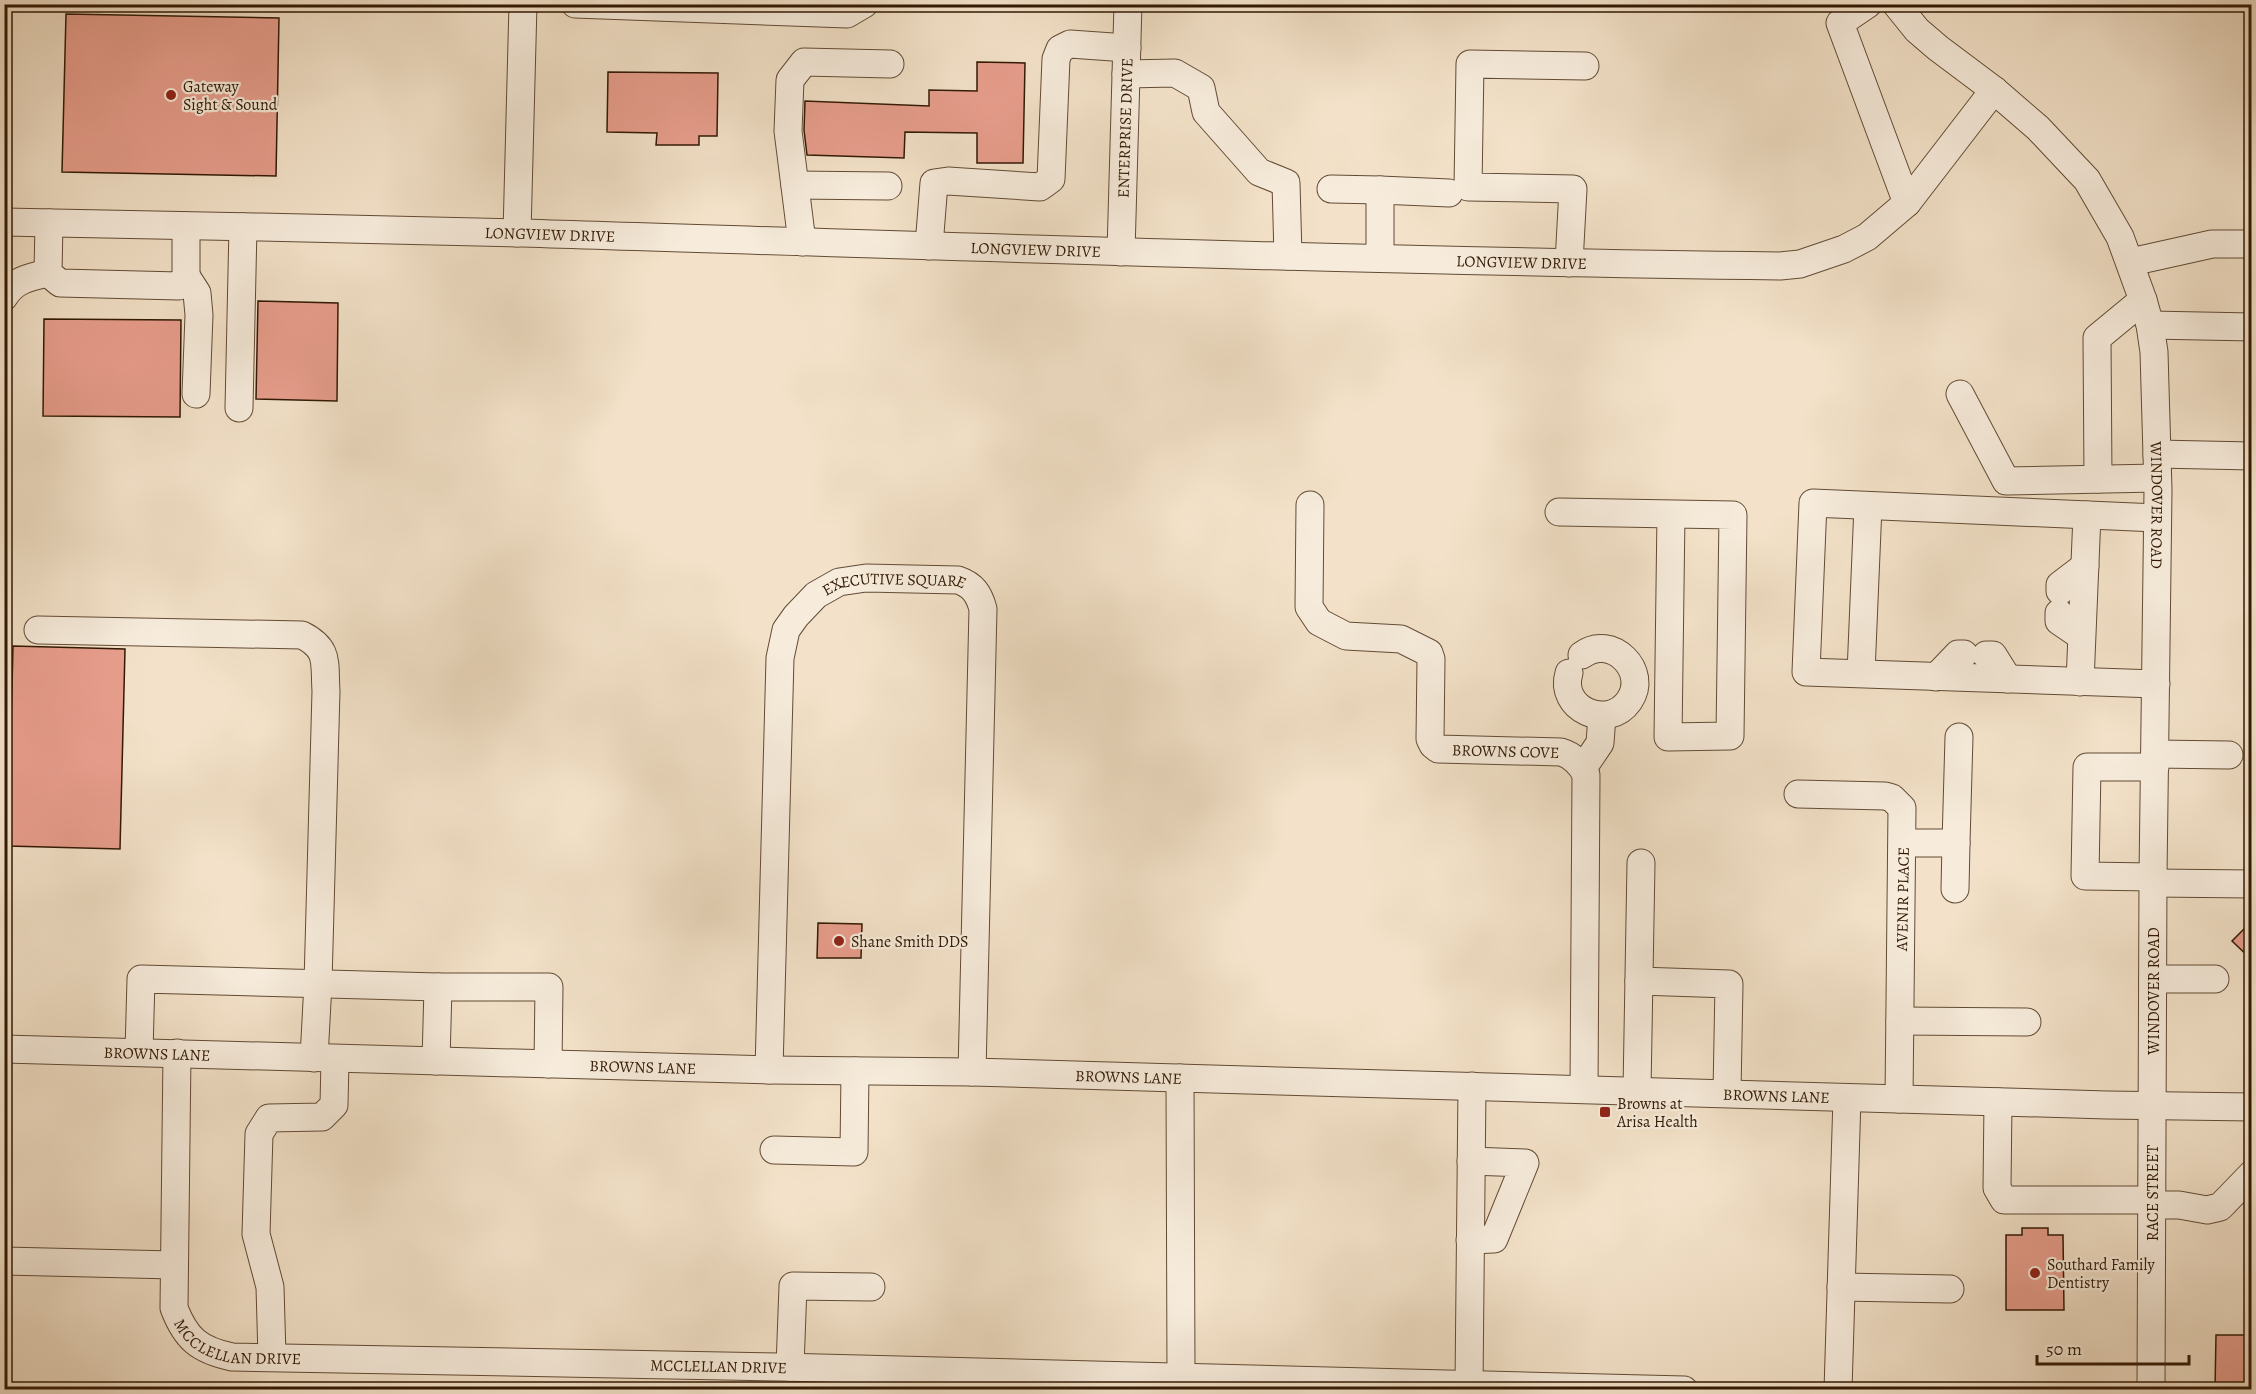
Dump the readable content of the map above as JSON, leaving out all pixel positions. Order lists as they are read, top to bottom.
{
  "streets": {
    "street": [
      "ENTERPRISE DRIVE",
      "LONGVIEW DRIVE",
      "WINDOVER ROAD",
      "EXECUTIVE SQUARE",
      "BROWNS COVE",
      "AVENIR PLACE",
      "BROWNS LANE",
      "RACE STREET",
      "MCCLELLAN DRIVE"
    ]
  },
  "crossings": [
    ["ENTERPRISE DRIVE", "LONGVIEW DRIVE"],
    ["LONGVIEW DRIVE", "WINDOVER ROAD"],
    ["WINDOVER ROAD", "BROWNS LANE"],
    ["WINDOVER ROAD", "RACE STREET"],
    ["EXECUTIVE SQUARE", "BROWNS LANE"],
    ["AVENIR PLACE", "BROWNS LANE"],
    ["BROWNS LANE", "RACE STREET"],
    ["BROWNS LANE", "MCCLELLAN DRIVE"]
  ],
  "places": {
    "other": ["Gateway Sight & Sound", "Shane Smith DDS", "Southard Family Dentistry"],
    "transit": ["Browns at Arisa Health"]
  },
  "scale_bar": "50 m"
}
